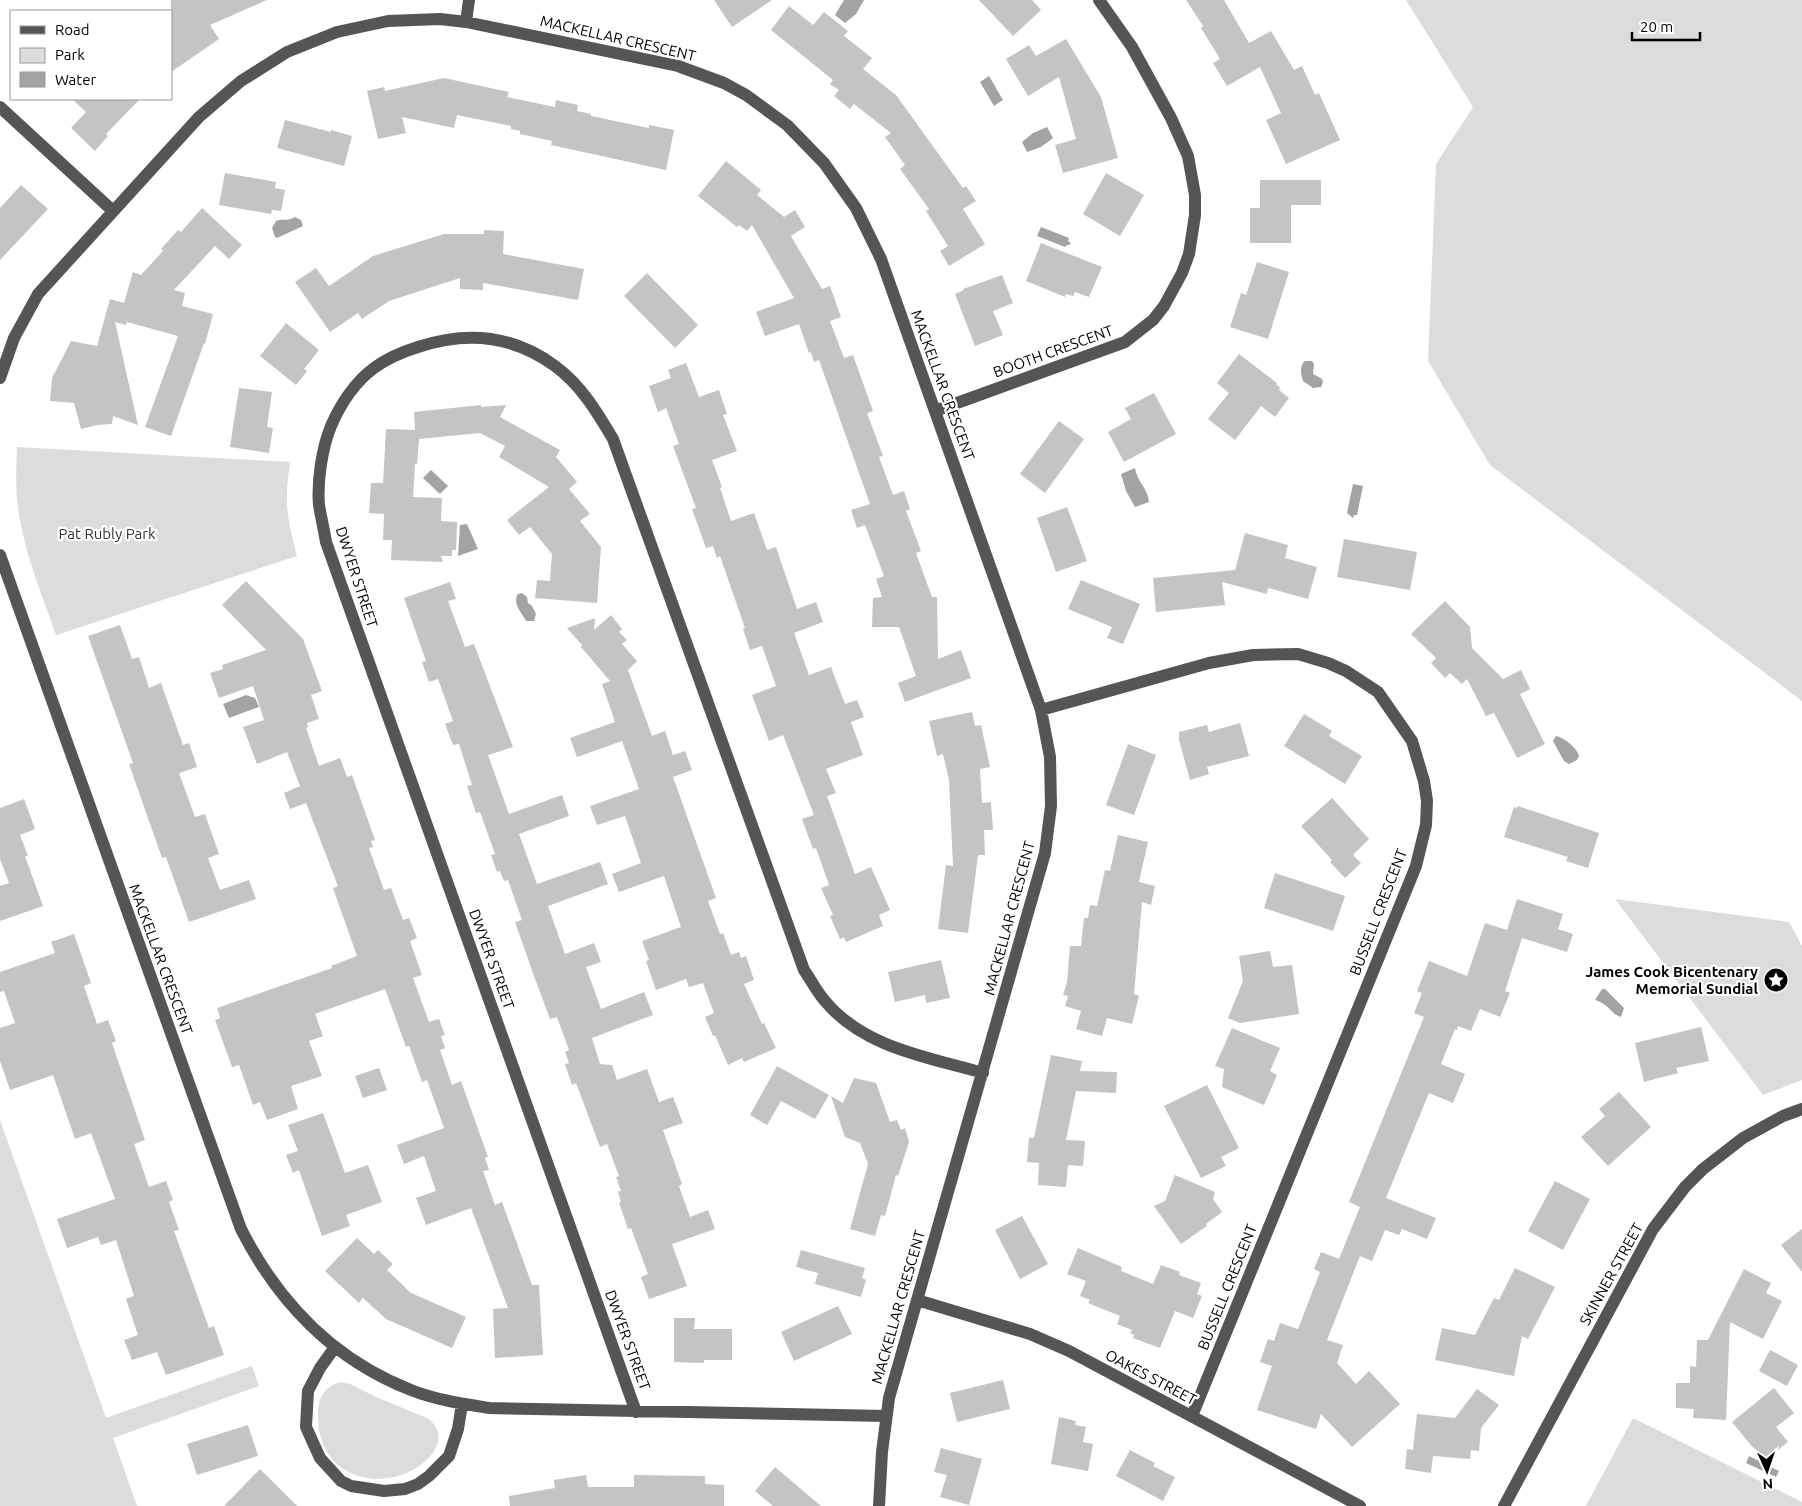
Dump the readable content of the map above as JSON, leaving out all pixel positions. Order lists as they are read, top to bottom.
{
  "streets": {
    "street": [
      "MACKELLAR CRESCENT",
      "BOOTH CRESCENT",
      "DWYER STREET",
      "BUSSELL CRESCENT",
      "SKINNER STREET",
      "OAKES STREET"
    ]
  },
  "crossings": [
    ["MACKELLAR CRESCENT", "BOOTH CRESCENT"],
    ["MACKELLAR CRESCENT", "DWYER STREET"],
    ["MACKELLAR CRESCENT", "BUSSELL CRESCENT"],
    ["MACKELLAR CRESCENT", "OAKES STREET"],
    ["BUSSELL CRESCENT", "OAKES STREET"]
  ],
  "parks": ["Pat Rubly Park"],
  "places": {
    "place": ["James Cook Bicentenary Memorial Sundial"]
  },
  "legend": ["Road", "Park", "Water"],
  "scale_bar": "20 m",
  "north": "bottom"
}
